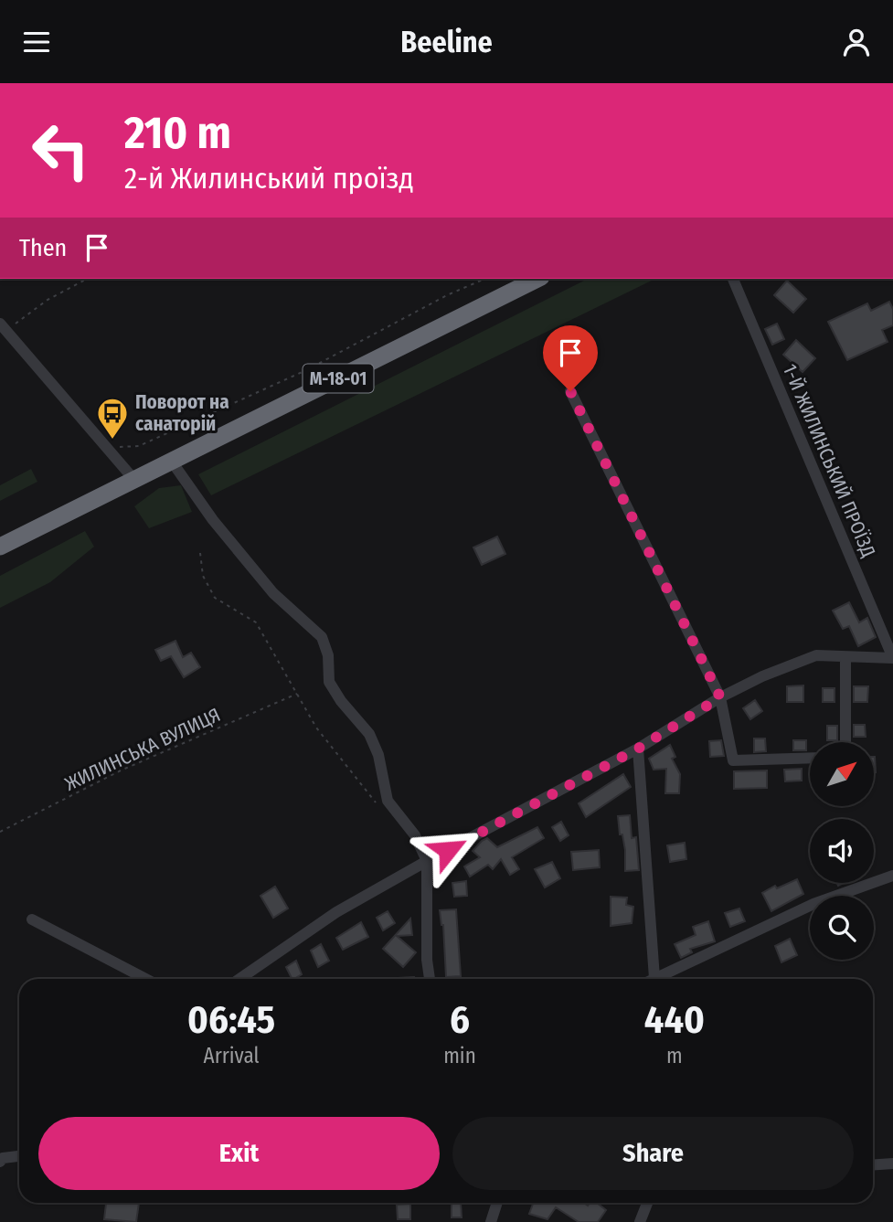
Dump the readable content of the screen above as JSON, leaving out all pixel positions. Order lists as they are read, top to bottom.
{
  "streets": {
    "highway": ["М-18-01"],
    "street": ["1-Й ЖИЛИНСЬКИЙ ПРОЇЗД"],
    "path": ["ЖИЛИНСЬКА ВУЛИЦЯ"]
  },
  "places": {
    "bus stop": ["Поворот на санаторій"]
  },
  "north": "top right",
  "page": {
    "header": "Beeline",
    "turn": ["210 m", "2-й Жилинський проїзд"],
    "then": "Then",
    "eta": [
      "06:45",
      "Arrival",
      "6",
      "min",
      "440",
      "m"
    ],
    "buttons": ["Exit", "Share"]
  }
}
